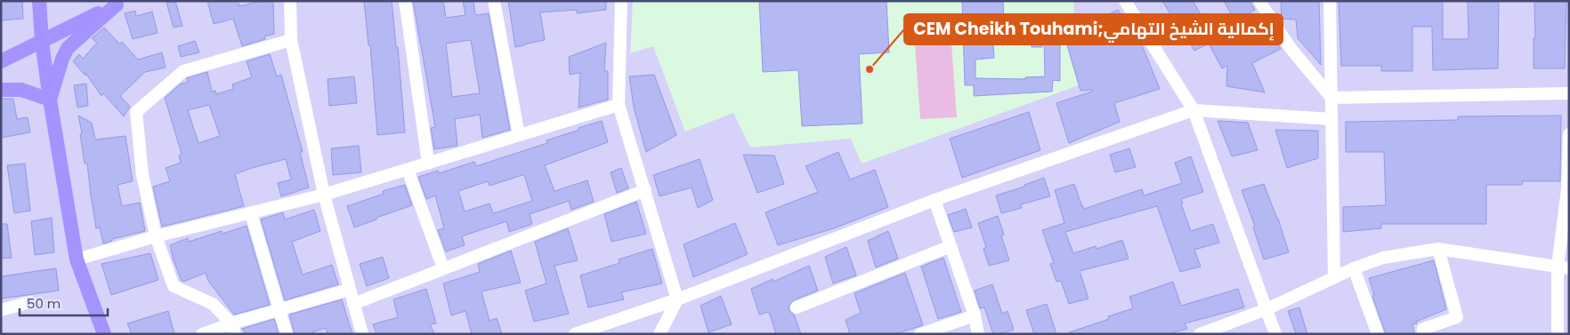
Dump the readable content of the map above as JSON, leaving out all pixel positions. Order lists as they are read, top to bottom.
{
  "places": ["CEM Cheikh Touhami;إكمالية الشيخ التهامي"],
  "scale_bar": "50 m"
}
